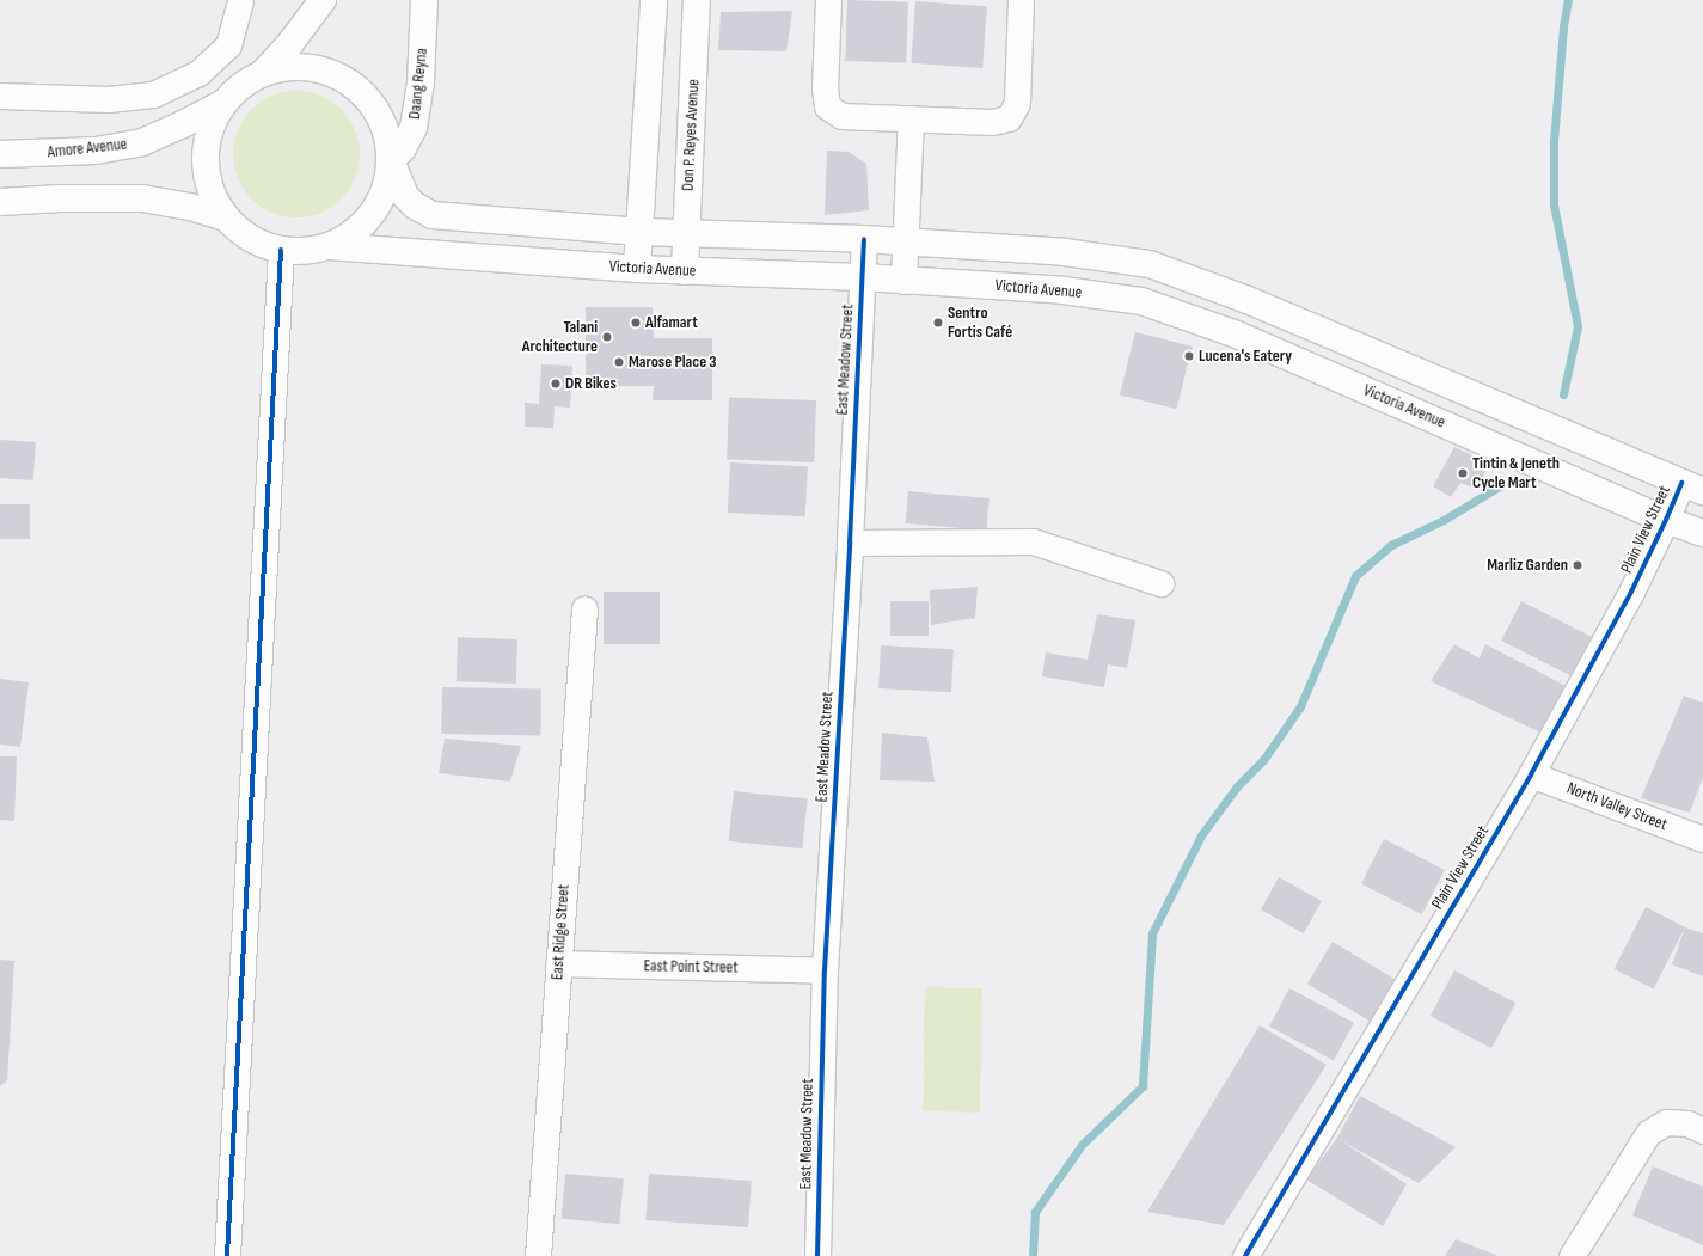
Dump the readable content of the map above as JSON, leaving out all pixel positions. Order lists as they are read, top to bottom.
{
  "streets": {
    "main road": [
      "Daang Reyna",
      "Don P. Reyes Avenue",
      "Amore Avenue",
      "Victoria Avenue"
    ],
    "street": [
      "East Meadow Street",
      "Plain View Street",
      "North Valley Street",
      "East Ridge Street",
      "East Point Street"
    ]
  },
  "crossings": [
    ["Don P. Reyes Avenue", "Victoria Avenue"],
    ["Victoria Avenue", "East Meadow Street"],
    ["Victoria Avenue", "Plain View Street"],
    ["East Meadow Street", "East Point Street"],
    ["Plain View Street", "North Valley Street"],
    ["East Ridge Street", "East Point Street"]
  ],
  "places": [
    "Alfamart",
    "Sentro Fortis Café",
    "Talani Architecture",
    "Lucena's Eatery",
    "Marose Place 3",
    "DR Bikes",
    "Tintin & Jeneth Cycle Mart",
    "Marliz Garden"
  ]
}
